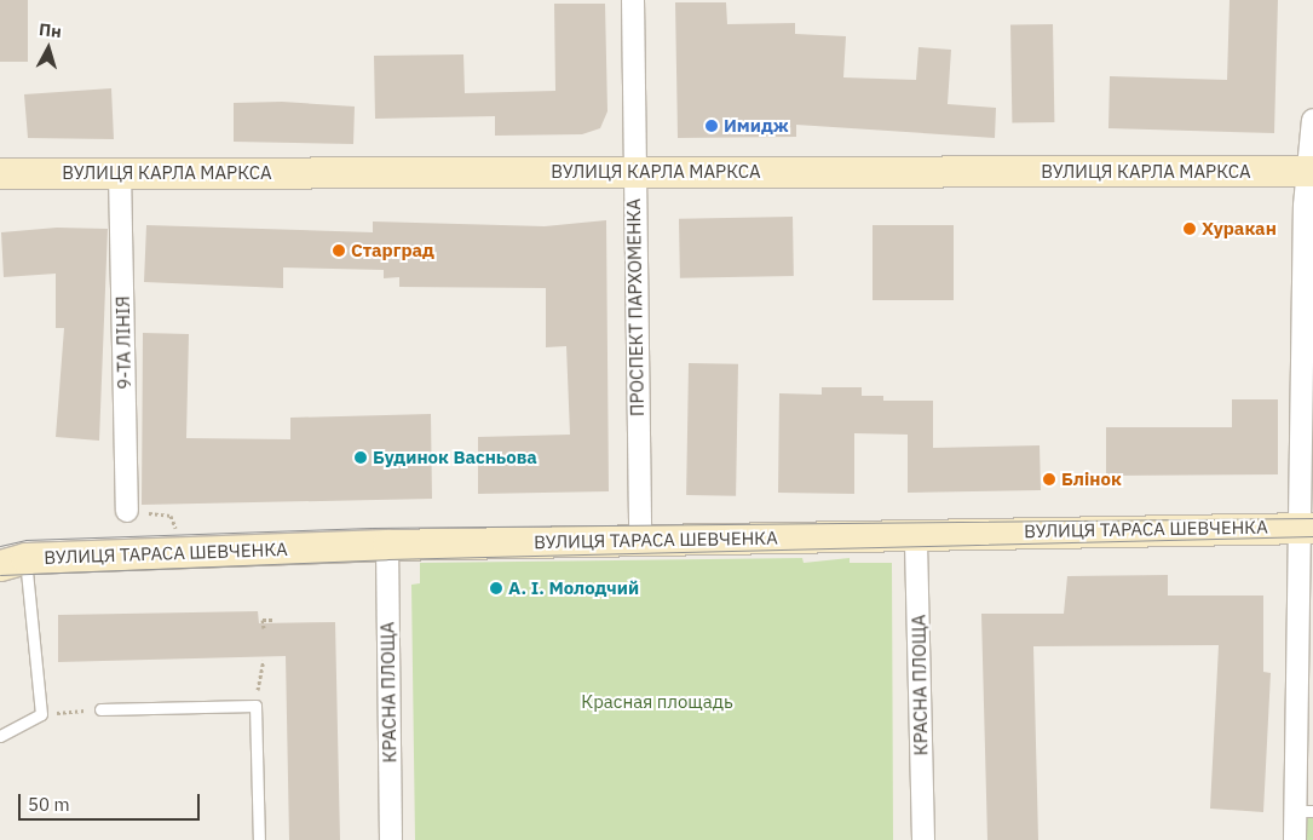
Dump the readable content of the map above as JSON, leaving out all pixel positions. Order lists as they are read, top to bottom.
{
  "streets": {
    "main road": ["ВУЛИЦЯ КАРЛА МАРКСА", "ВУЛИЦЯ ТАРАСА ШЕВЧЕНКА"],
    "street": ["ПРОСПЕКТ ПАРХОМЕНКА", "9-ТА ЛІНІЯ", "КРАСНА ПЛОЩА"]
  },
  "crossings": [
    ["ВУЛИЦЯ КАРЛА МАРКСА", "ПРОСПЕКТ ПАРХОМЕНКА"],
    ["ВУЛИЦЯ КАРЛА МАРКСА", "9-ТА ЛІНІЯ"],
    ["ПРОСПЕКТ ПАРХОМЕНКА", "ВУЛИЦЯ ТАРАСА ШЕВЧЕНКА"],
    ["ВУЛИЦЯ ТАРАСА ШЕВЧЕНКА", "КРАСНА ПЛОЩА"]
  ],
  "parks": ["Красная площадь"],
  "places": [
    "Имидж",
    "Хуракан",
    "Старград",
    "Будинок Васньова",
    "Блінок",
    "А. І. Молодчий"
  ],
  "scale_bar": "50 m",
  "north": "top"
}
